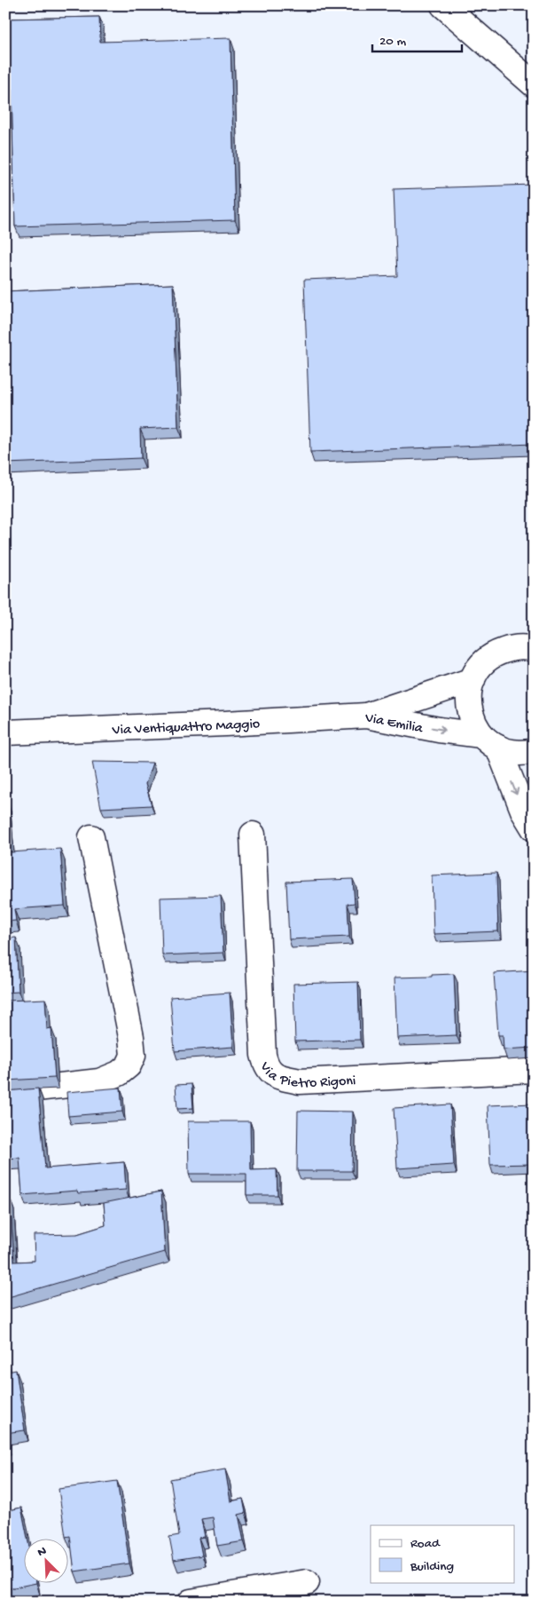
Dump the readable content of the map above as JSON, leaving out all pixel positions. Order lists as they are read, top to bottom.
{
  "streets": {
    "street": ["Via Emilia", "Via Ventiquattro Maggio", "Via Pietro Rigoni"]
  },
  "crossings": [
    ["Via Emilia", "Via Ventiquattro Maggio"]
  ],
  "one_way": ["Via Emilia"],
  "legend": ["Road", "Building"],
  "scale_bar": "20 m",
  "north": "top left"
}
